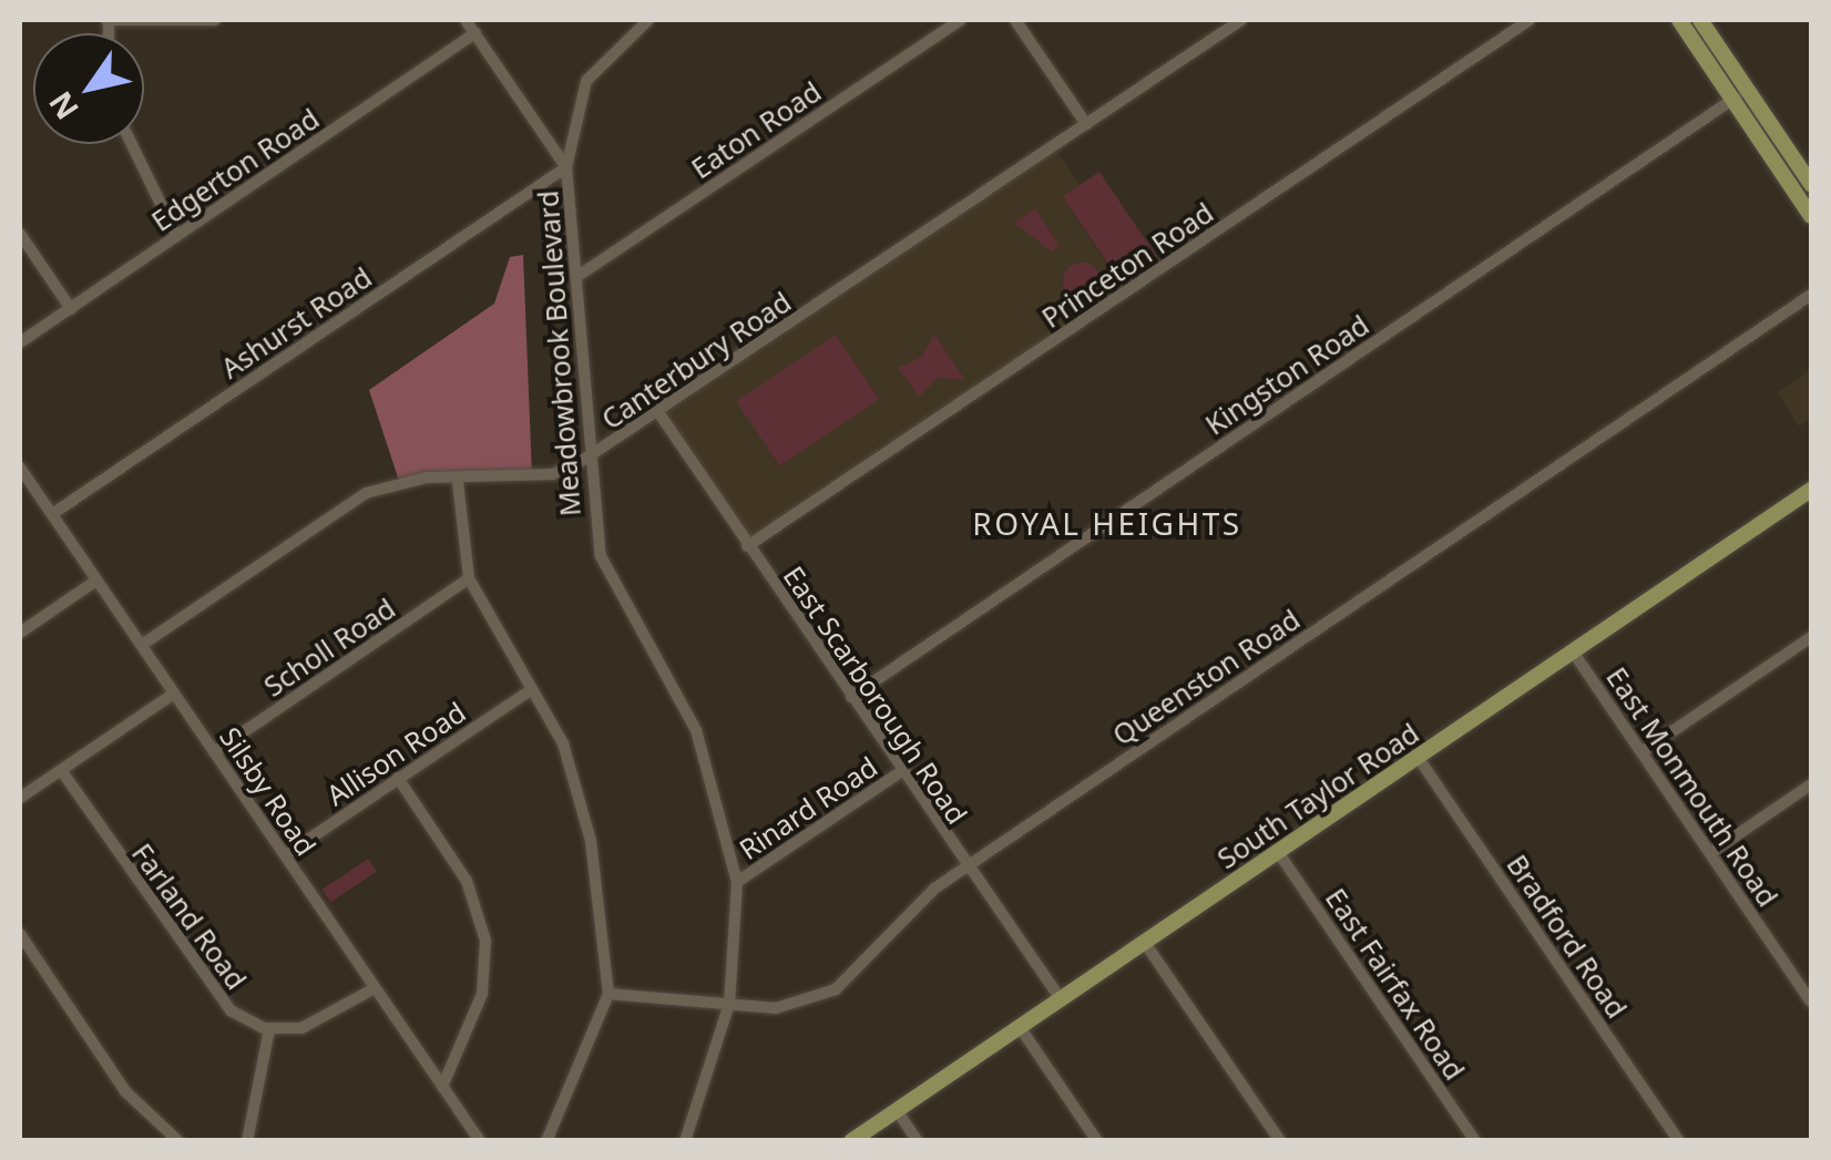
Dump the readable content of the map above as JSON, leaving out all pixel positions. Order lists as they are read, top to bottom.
{
  "streets": {
    "main road": ["South Taylor Road"],
    "street": [
      "Eaton Road",
      "Edgerton Road",
      "Princeton Road",
      "Ashurst Road",
      "Meadowbrook Boulevard",
      "Canterbury Road",
      "Kingston Road",
      "Scholl Road",
      "Queenston Road",
      "East Scarborough Road",
      "Allison Road",
      "East Monmouth Road",
      "Silsby Road",
      "Rinard Road",
      "Farland Road",
      "Bradford Road",
      "East Fairfax Road"
    ]
  },
  "crossings": [
    ["Eaton Road", "Meadowbrook Boulevard"],
    ["Princeton Road", "East Scarborough Road"],
    ["Ashurst Road", "Meadowbrook Boulevard"],
    ["Ashurst Road", "Silsby Road"],
    ["Meadowbrook Boulevard", "Canterbury Road"],
    ["Meadowbrook Boulevard", "Queenston Road"],
    ["Meadowbrook Boulevard", "Rinard Road"],
    ["Canterbury Road", "East Scarborough Road"],
    ["Canterbury Road", "Silsby Road"],
    ["Kingston Road", "East Scarborough Road"],
    ["Scholl Road", "Silsby Road"],
    ["Queenston Road", "East Scarborough Road"],
    ["East Scarborough Road", "South Taylor Road"],
    ["East Scarborough Road", "Rinard Road"],
    ["Allison Road", "Silsby Road"],
    ["East Monmouth Road", "South Taylor Road"],
    ["South Taylor Road", "Bradford Road"],
    ["South Taylor Road", "East Fairfax Road"]
  ],
  "districts": ["ROYAL HEIGHTS"],
  "north": "bottom left"
}
